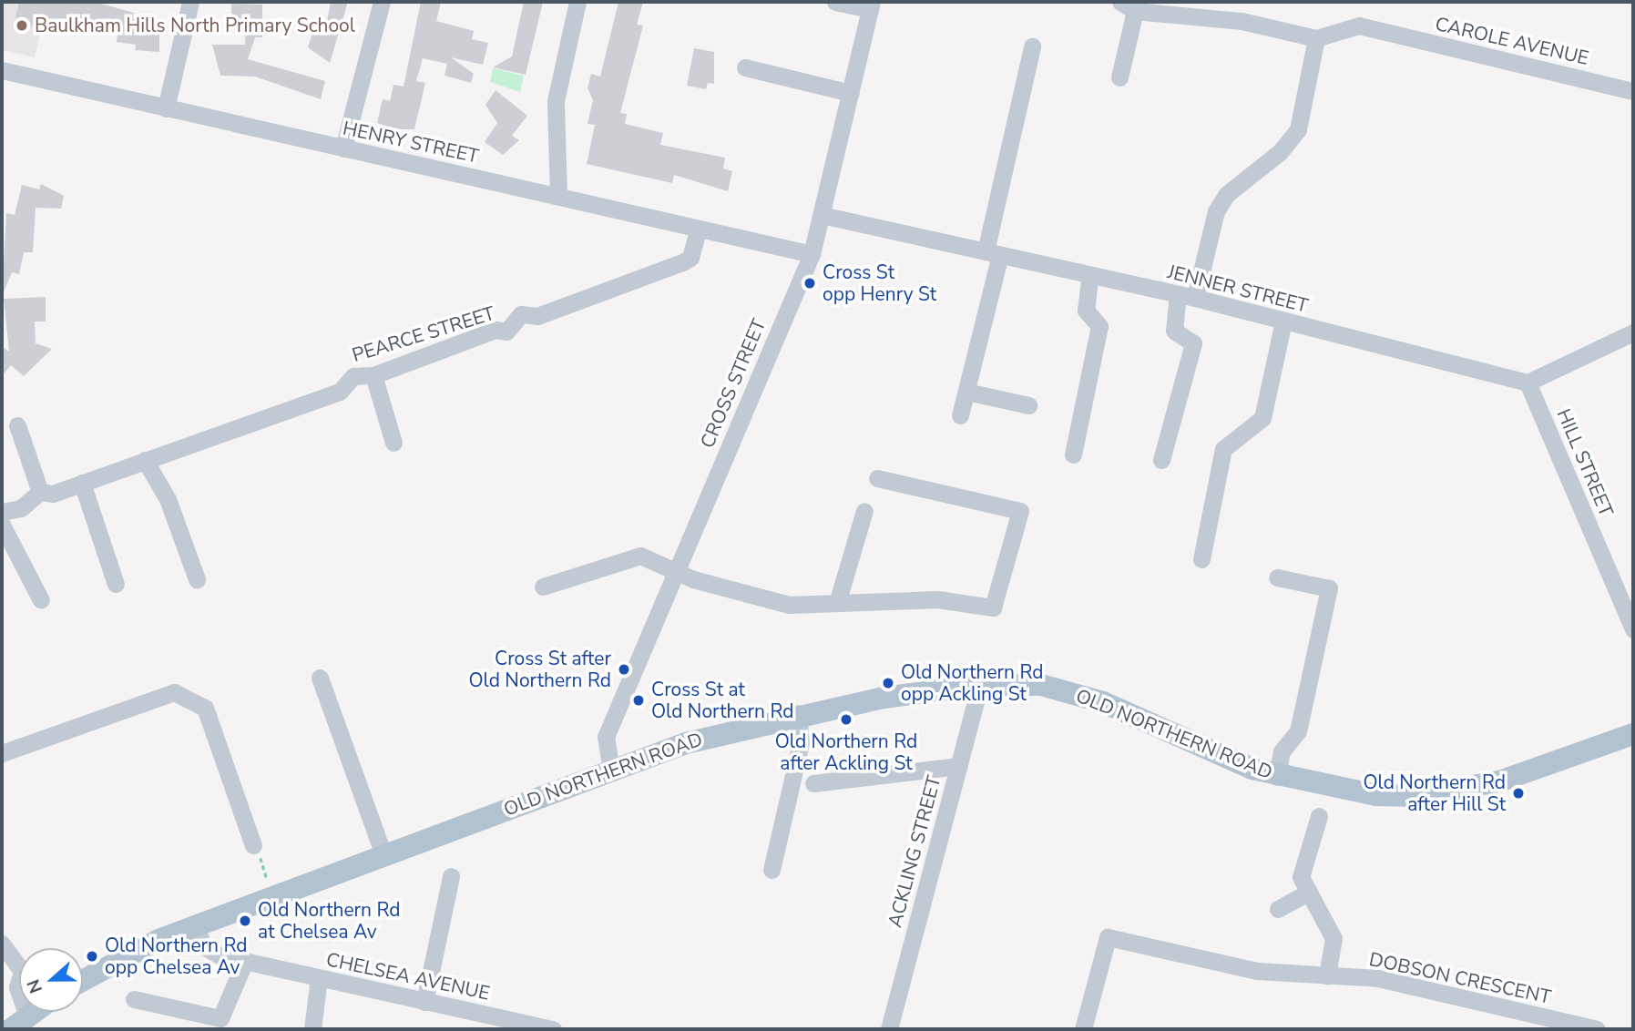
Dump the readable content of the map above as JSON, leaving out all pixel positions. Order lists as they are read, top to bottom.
{
  "streets": {
    "main road": ["OLD NORTHERN ROAD"],
    "street": [
      "CAROLE AVENUE",
      "HENRY STREET",
      "JENNER STREET",
      "PEARCE STREET",
      "CROSS STREET",
      "HILL STREET",
      "ACKLING STREET",
      "CHELSEA AVENUE",
      "DOBSON CRESCENT"
    ]
  },
  "crossings": [
    ["HENRY STREET", "PEARCE STREET"],
    ["HENRY STREET", "CROSS STREET"],
    ["JENNER STREET", "CROSS STREET"],
    ["JENNER STREET", "HILL STREET"],
    ["CROSS STREET", "OLD NORTHERN ROAD"],
    ["OLD NORTHERN ROAD", "ACKLING STREET"],
    ["OLD NORTHERN ROAD", "CHELSEA AVENUE"]
  ],
  "places": [
    "Baulkham Hills North Primary School",
    "Cross St opp Henry St",
    "Cross St after Old Northern Rd",
    "Old Northern Rd opp Ackling St",
    "Cross St at Old Northern Rd",
    "Old Northern Rd after Ackling St",
    "Old Northern Rd after Hill St",
    "Old Northern Rd at Chelsea Av",
    "Old Northern Rd opp Chelsea Av"
  ],
  "north": "left"
}
